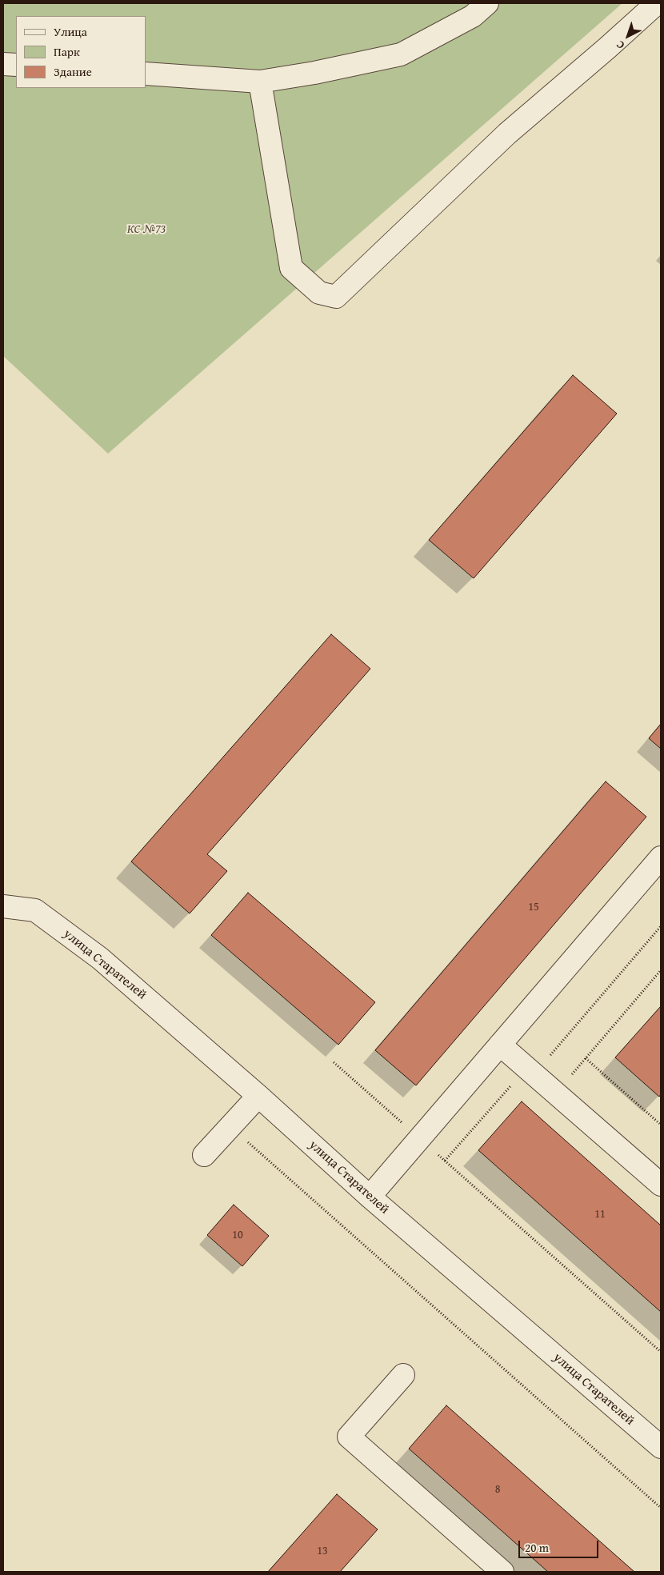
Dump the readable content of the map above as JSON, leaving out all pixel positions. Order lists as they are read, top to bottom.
{
  "streets": {
    "street": ["улица Старателей"]
  },
  "parks": ["КС №73"],
  "house_numbers": [
    "15",
    "11",
    "10",
    "8",
    "13"
  ],
  "legend": ["Улица", "Парк", "Здание"],
  "scale_bar": "20 m",
  "north": "bottom left"
}
